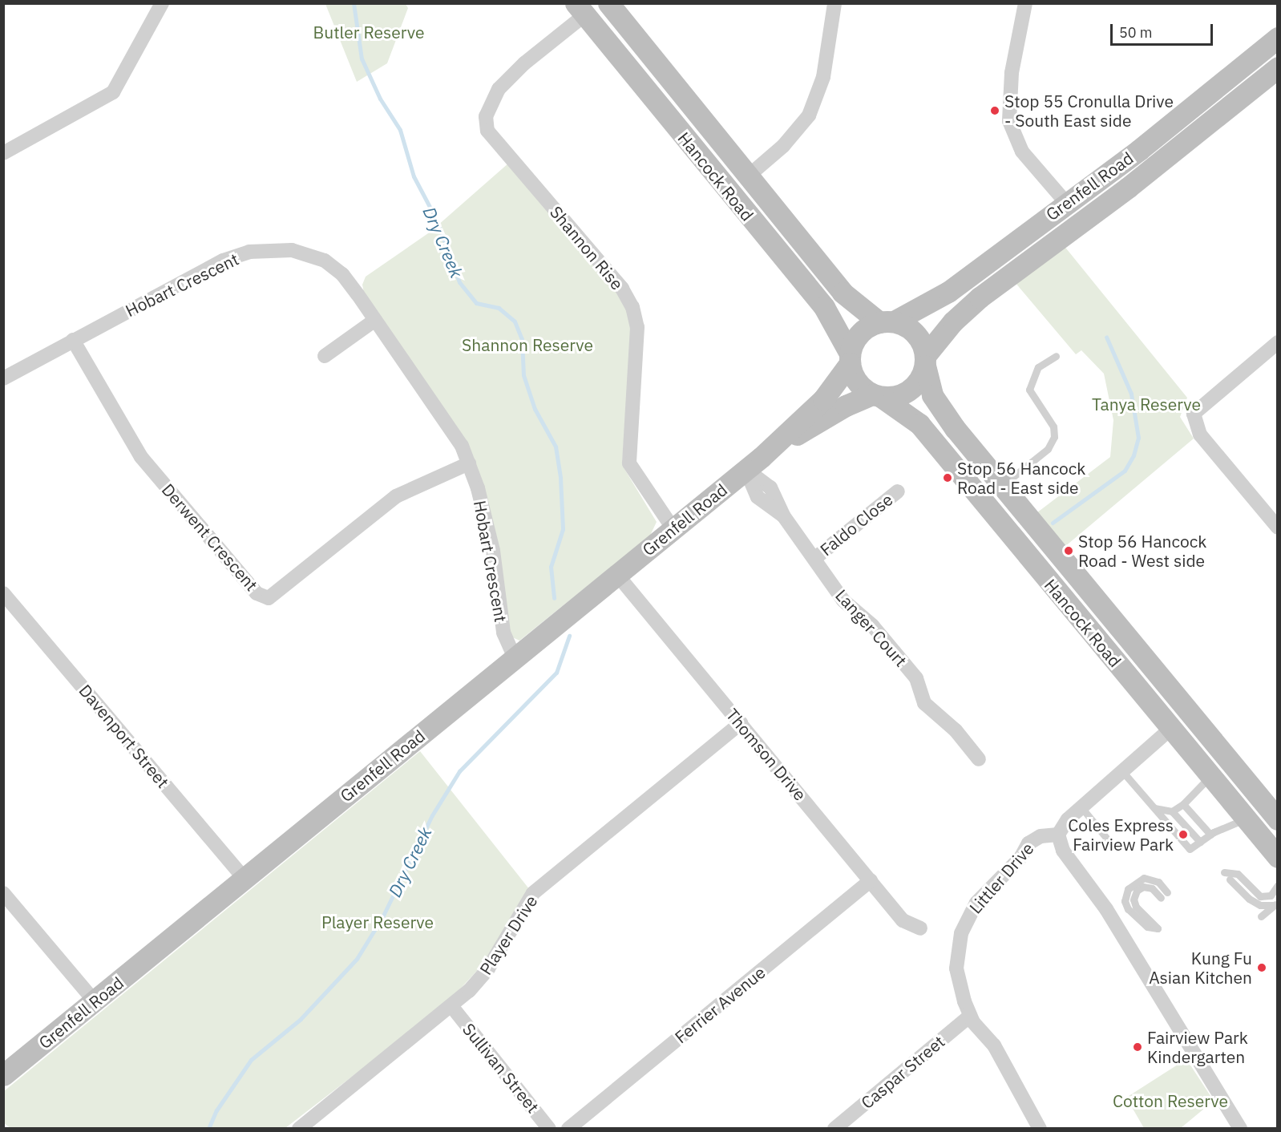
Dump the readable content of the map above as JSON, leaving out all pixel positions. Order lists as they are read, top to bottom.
{
  "streets": {
    "main road": ["Hancock Road", "Grenfell Road"],
    "street": [
      "Shannon Rise",
      "Hobart Crescent",
      "Faldo Close",
      "Derwent Crescent",
      "Langer Court",
      "Davenport Street",
      "Thomson Drive",
      "Littler Drive",
      "Player Drive",
      "Ferrier Avenue",
      "Sullivan Street",
      "Caspar Street"
    ]
  },
  "crossings": [
    ["Hancock Road", "Grenfell Road"],
    ["Hancock Road", "Shannon Rise"],
    ["Grenfell Road", "Shannon Rise"],
    ["Grenfell Road", "Hobart Crescent"],
    ["Grenfell Road", "Langer Court"],
    ["Grenfell Road", "Davenport Street"],
    ["Grenfell Road", "Thomson Drive"],
    ["Hobart Crescent", "Derwent Crescent"],
    ["Faldo Close", "Langer Court"],
    ["Thomson Drive", "Player Drive"],
    ["Thomson Drive", "Ferrier Avenue"],
    ["Littler Drive", "Caspar Street"],
    ["Player Drive", "Sullivan Street"]
  ],
  "water": ["Dry Creek"],
  "parks": [
    "Butler Reserve",
    "Shannon Reserve",
    "Tanya Reserve",
    "Player Reserve",
    "Cotton Reserve"
  ],
  "places": [
    "Stop 55 Cronulla Drive - South East side",
    "Stop 56 Hancock Road - East side",
    "Stop 56 Hancock Road - West side",
    "Coles Express Fairview Park",
    "Kung Fu Asian Kitchen",
    "Fairview Park Kindergarten"
  ],
  "scale_bar": "50 m"
}
